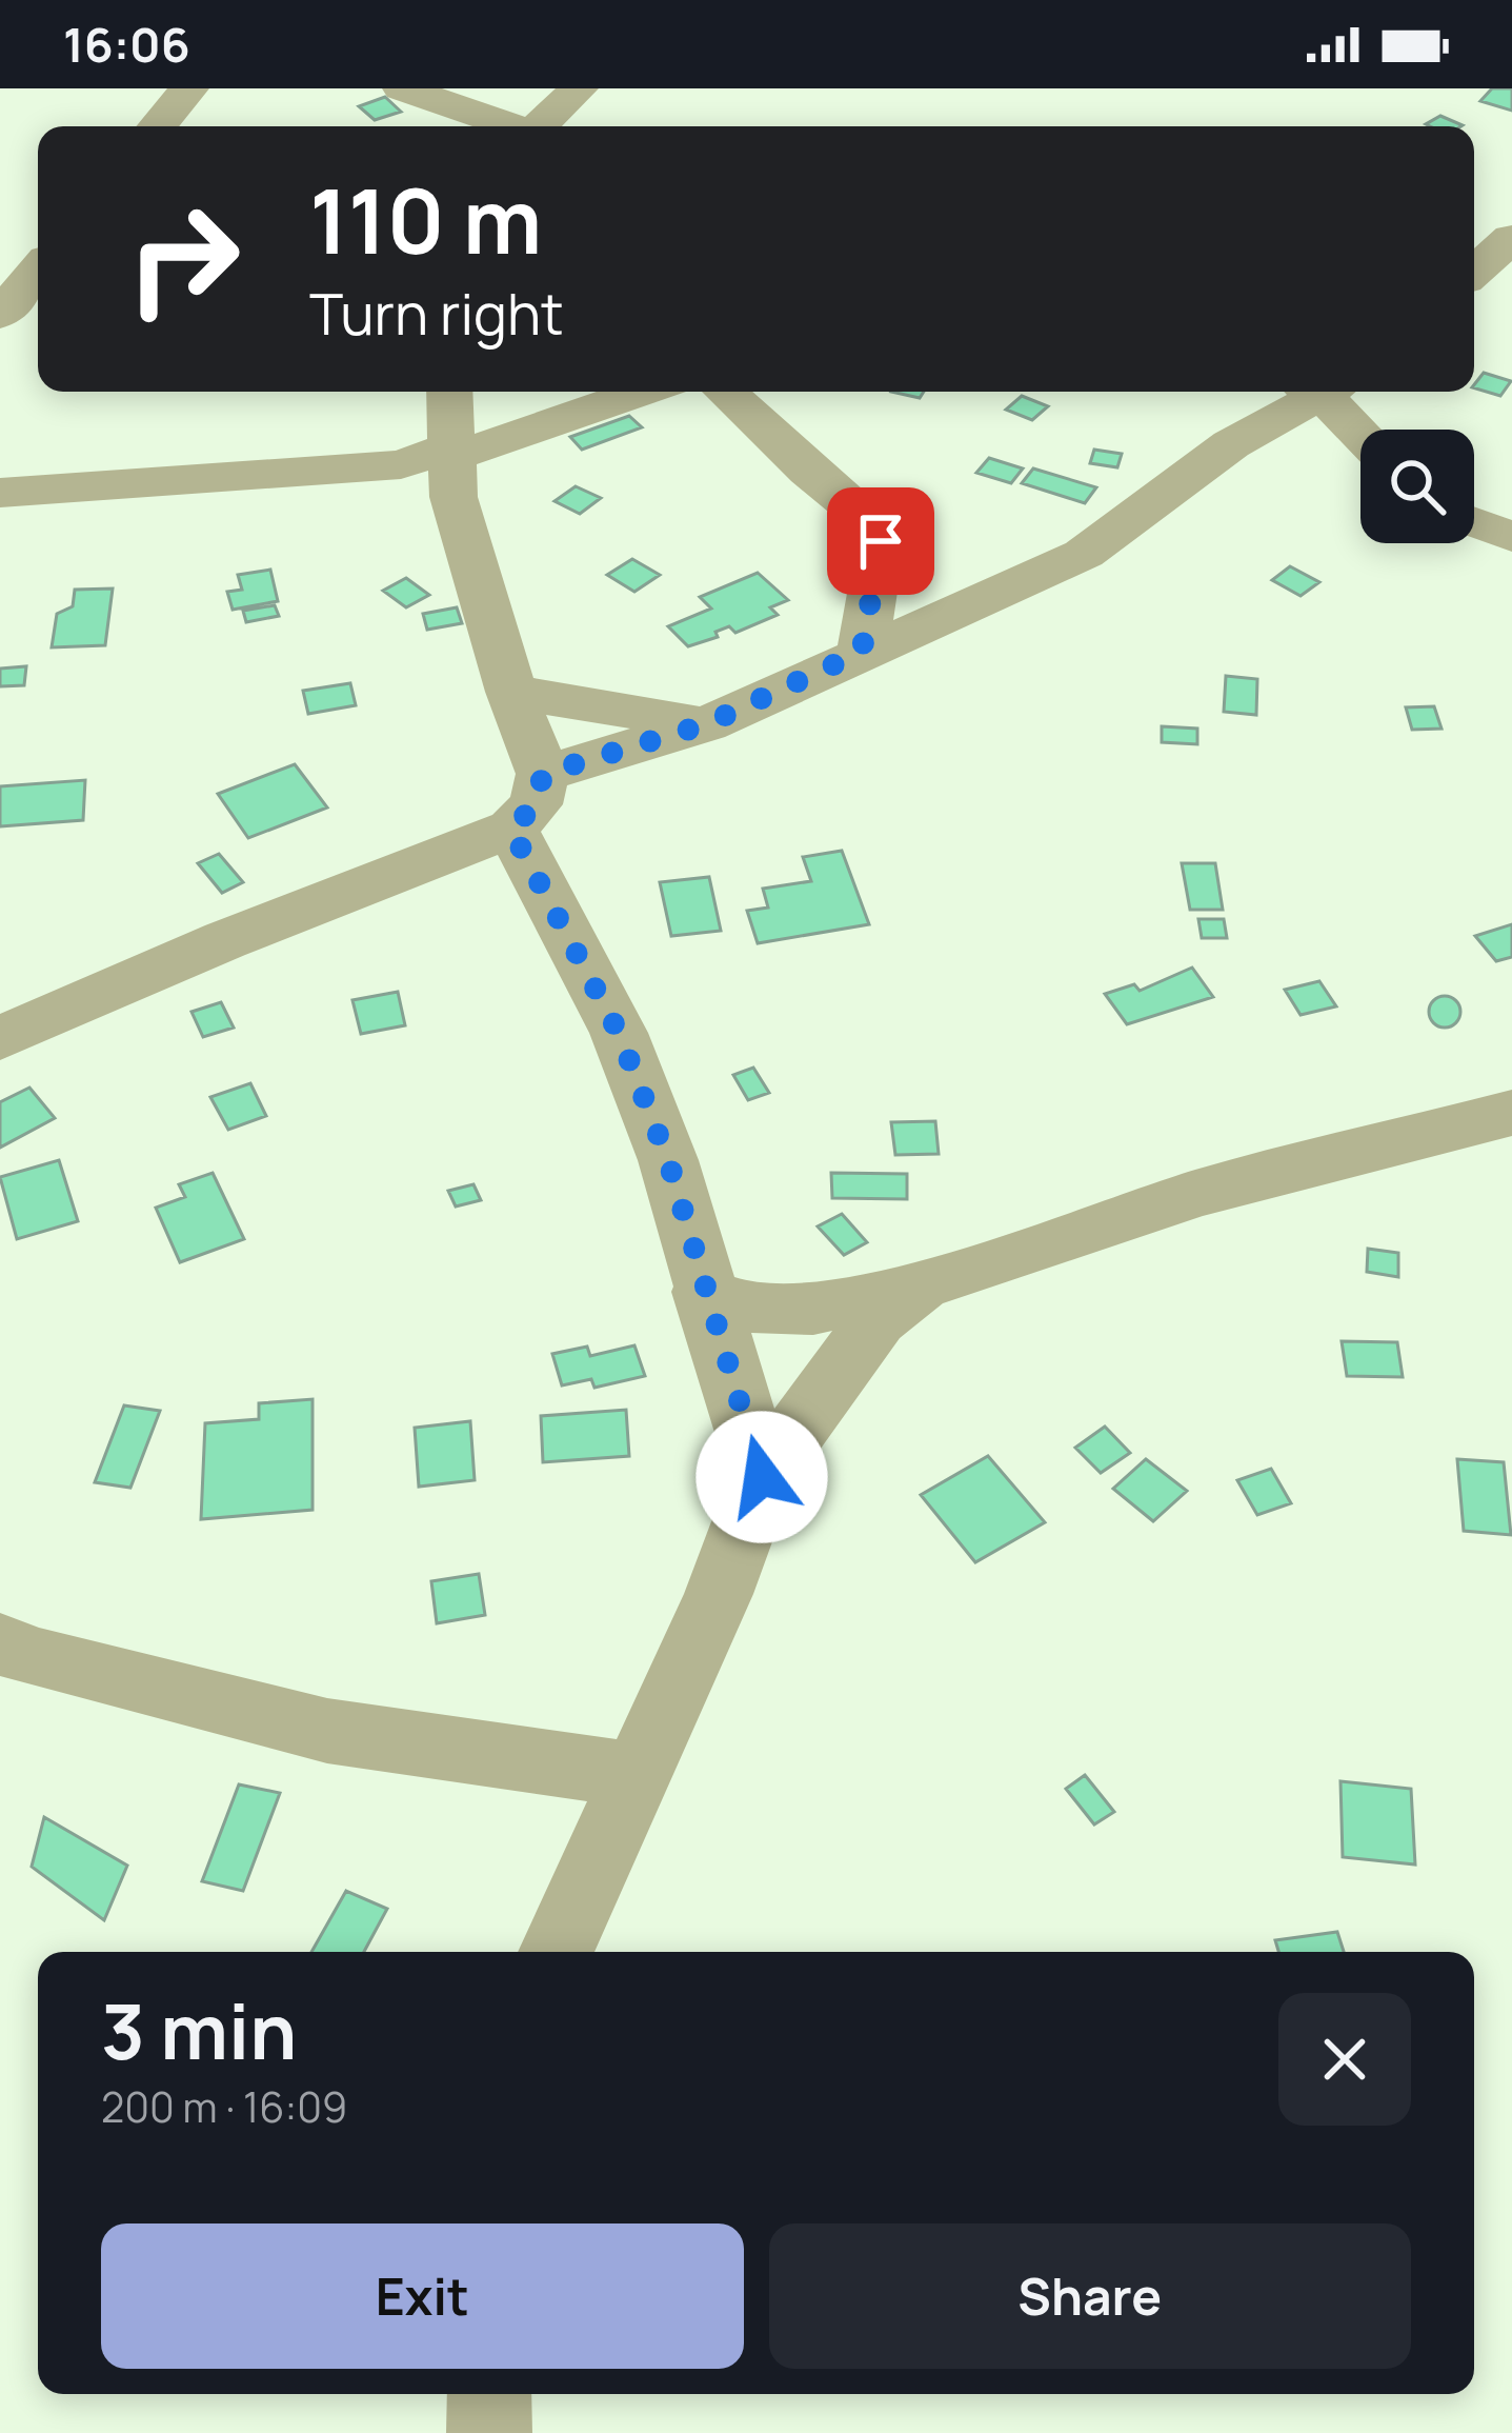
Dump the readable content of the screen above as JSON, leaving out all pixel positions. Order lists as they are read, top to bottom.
{
  "page": {
    "status": "16:06",
    "turn": ["110 m", "Turn right"],
    "heading": ["3 min", "200 m · 16:09"],
    "buttons": ["Exit", "Share"]
  }
}
